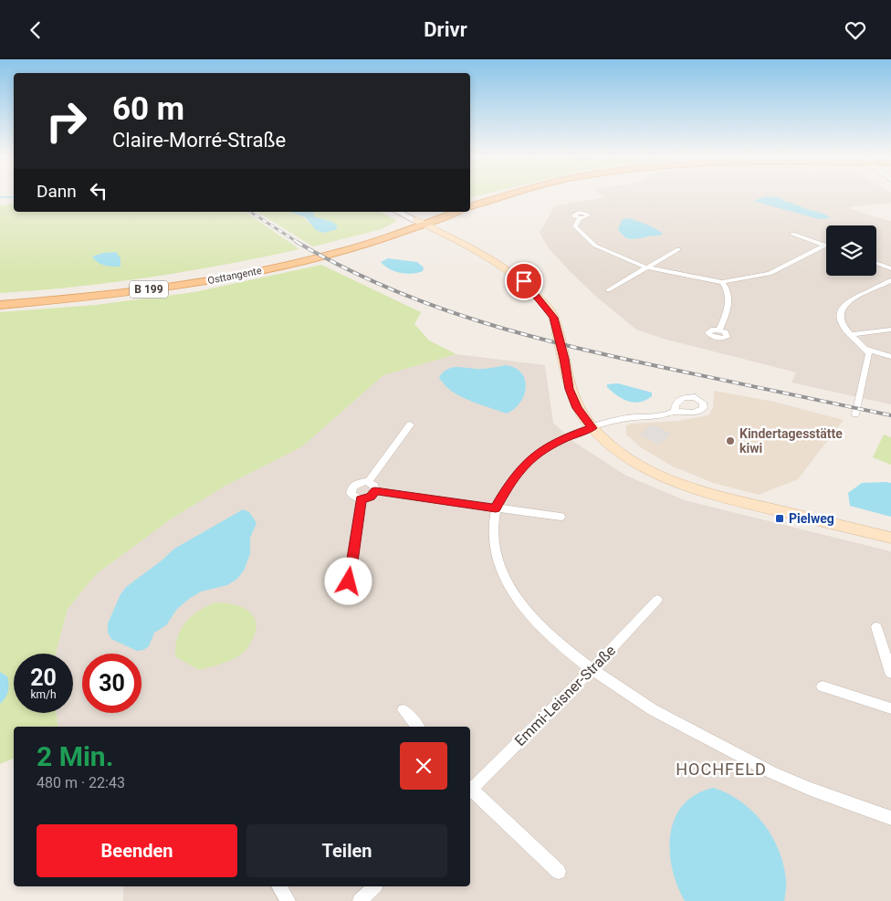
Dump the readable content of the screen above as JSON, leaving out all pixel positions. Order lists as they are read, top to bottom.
{
  "streets": {
    "main road": ["Osttangente", "B 199"],
    "street": ["Emmi-Leisner-Straße"]
  },
  "districts": ["HOCHFELD"],
  "places": {
    "other": ["Kindertagesstätte kiwi"],
    "transit": ["Pielweg"]
  },
  "page": {
    "header": "Drivr",
    "turn": ["60 m", "Claire-Morré-Straße"],
    "then": "Dann",
    "speed": "20 km/h",
    "limit": "30",
    "heading": ["2 Min.", "480 m · 22:43"],
    "buttons": ["Beenden", "Teilen"]
  }
}
